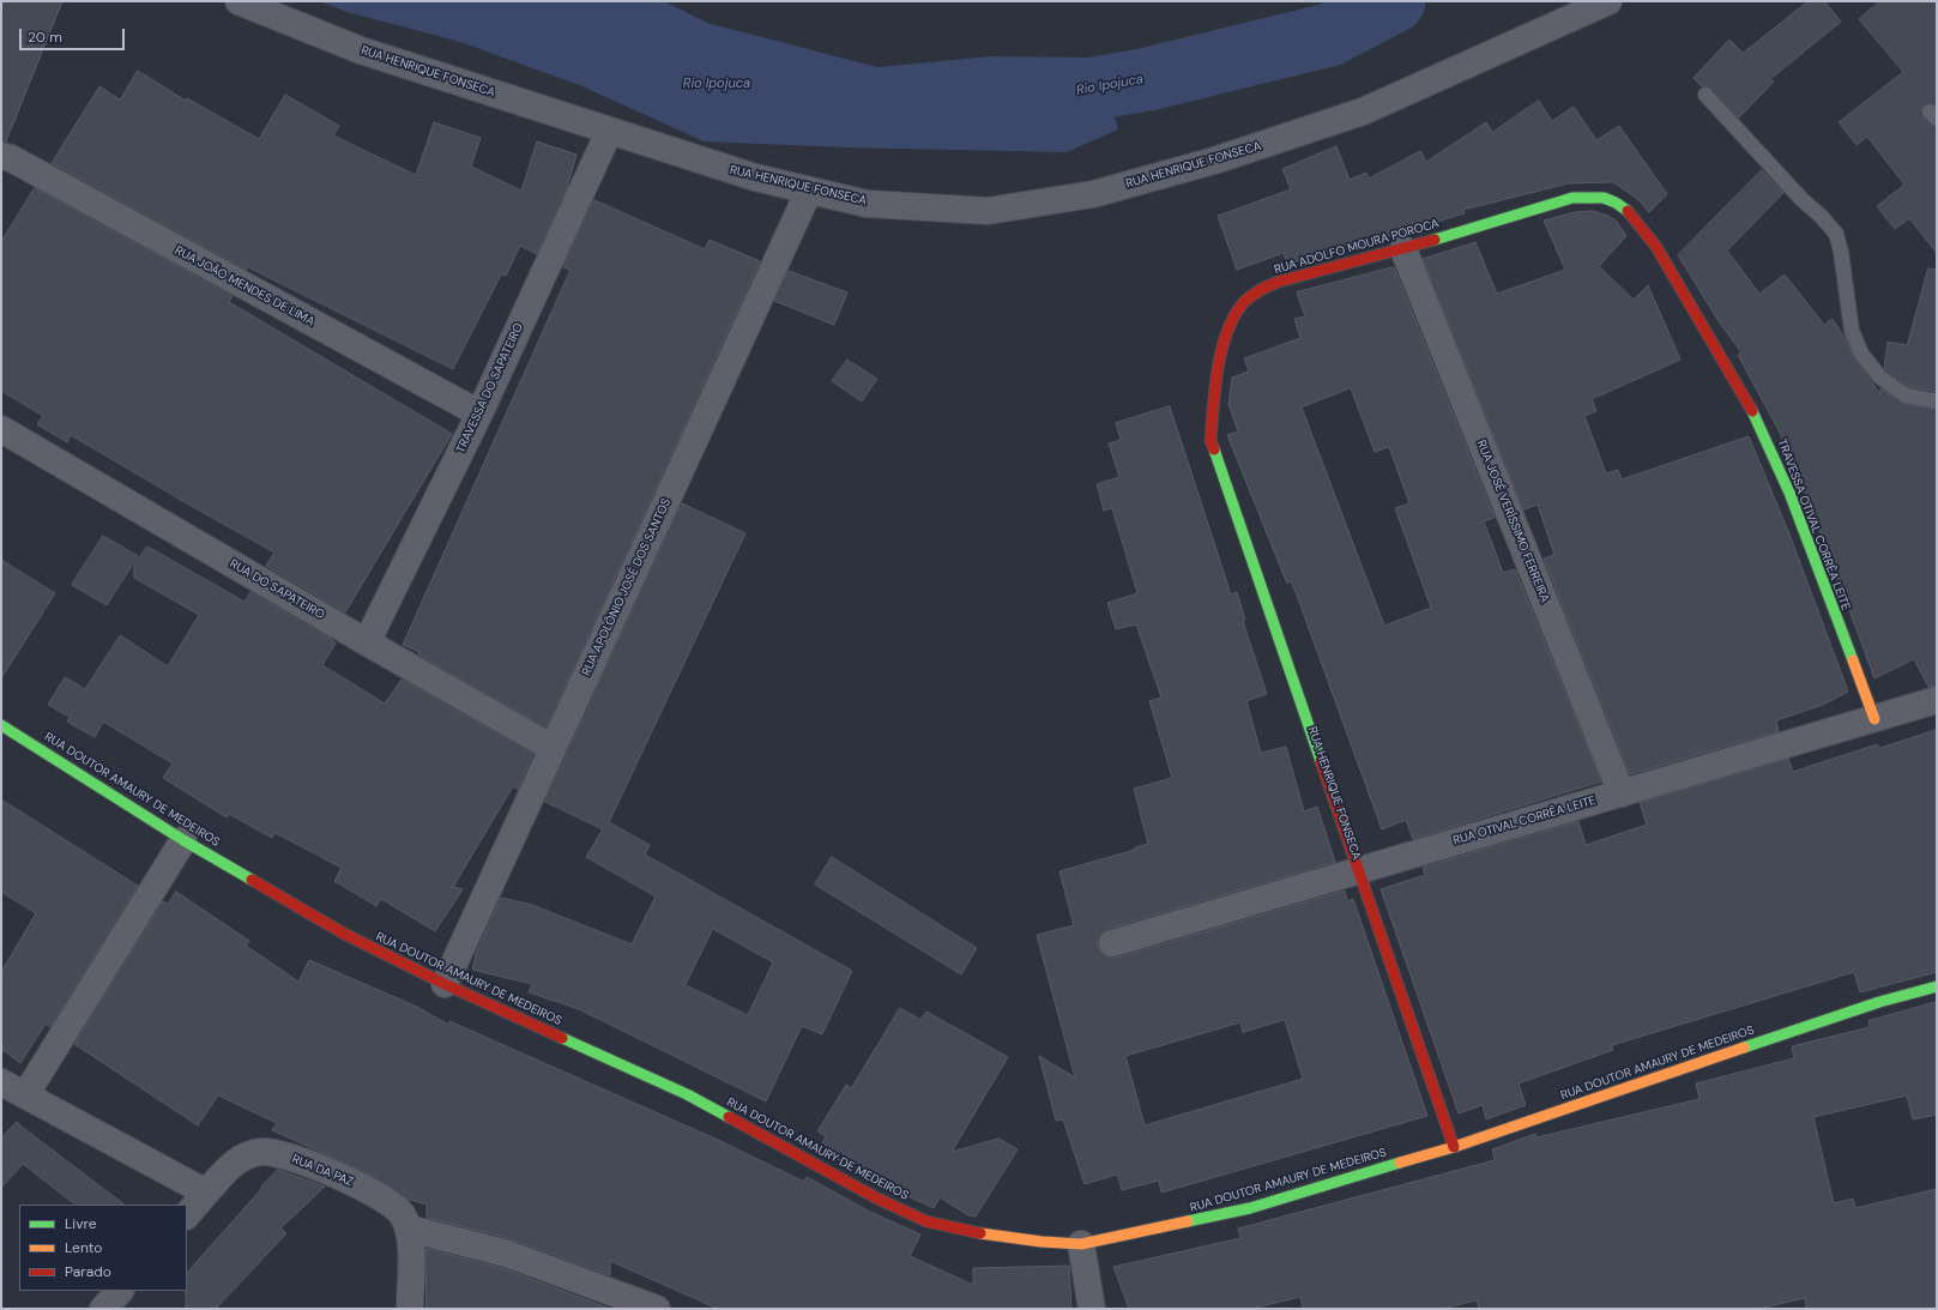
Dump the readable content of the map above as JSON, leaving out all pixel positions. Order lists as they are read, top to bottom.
{
  "streets": {
    "street": [
      "RUA HENRIQUE FONSECA",
      "RUA ADOLFO MOURA POROCA",
      "RUA JOÃO MENDES DE LIMA",
      "TRAVESSA DO SAPATEIRO",
      "RUA JOSÉ VERÍSSIMO FERREIRA",
      "TRAVESSA OTIVAL CORRÊA LEITE",
      "RUA APOLÔNIO JOSÉ DOS SANTOS",
      "RUA DO SAPATEIRO",
      "RUA DOUTOR AMAURY DE MEDEIROS",
      "RUA OTIVAL CORRÊA LEITE",
      "RUA DA PAZ"
    ]
  },
  "crossings": [
    ["RUA HENRIQUE FONSECA", "RUA ADOLFO MOURA POROCA"],
    ["RUA HENRIQUE FONSECA", "TRAVESSA DO SAPATEIRO"],
    ["RUA HENRIQUE FONSECA", "RUA APOLÔNIO JOSÉ DOS SANTOS"],
    ["RUA HENRIQUE FONSECA", "RUA DOUTOR AMAURY DE MEDEIROS"],
    ["RUA HENRIQUE FONSECA", "RUA OTIVAL CORRÊA LEITE"],
    ["RUA ADOLFO MOURA POROCA", "RUA JOSÉ VERÍSSIMO FERREIRA"],
    ["RUA ADOLFO MOURA POROCA", "TRAVESSA OTIVAL CORRÊA LEITE"],
    ["RUA JOÃO MENDES DE LIMA", "TRAVESSA DO SAPATEIRO"],
    ["TRAVESSA DO SAPATEIRO", "RUA DO SAPATEIRO"],
    ["RUA JOSÉ VERÍSSIMO FERREIRA", "RUA OTIVAL CORRÊA LEITE"],
    ["TRAVESSA OTIVAL CORRÊA LEITE", "RUA OTIVAL CORRÊA LEITE"],
    ["RUA APOLÔNIO JOSÉ DOS SANTOS", "RUA DO SAPATEIRO"],
    ["RUA APOLÔNIO JOSÉ DOS SANTOS", "RUA DOUTOR AMAURY DE MEDEIROS"]
  ],
  "water": ["Rio Ipojuca"],
  "legend": ["Livre", "Lento", "Parado"],
  "scale_bar": "20 m"
}
